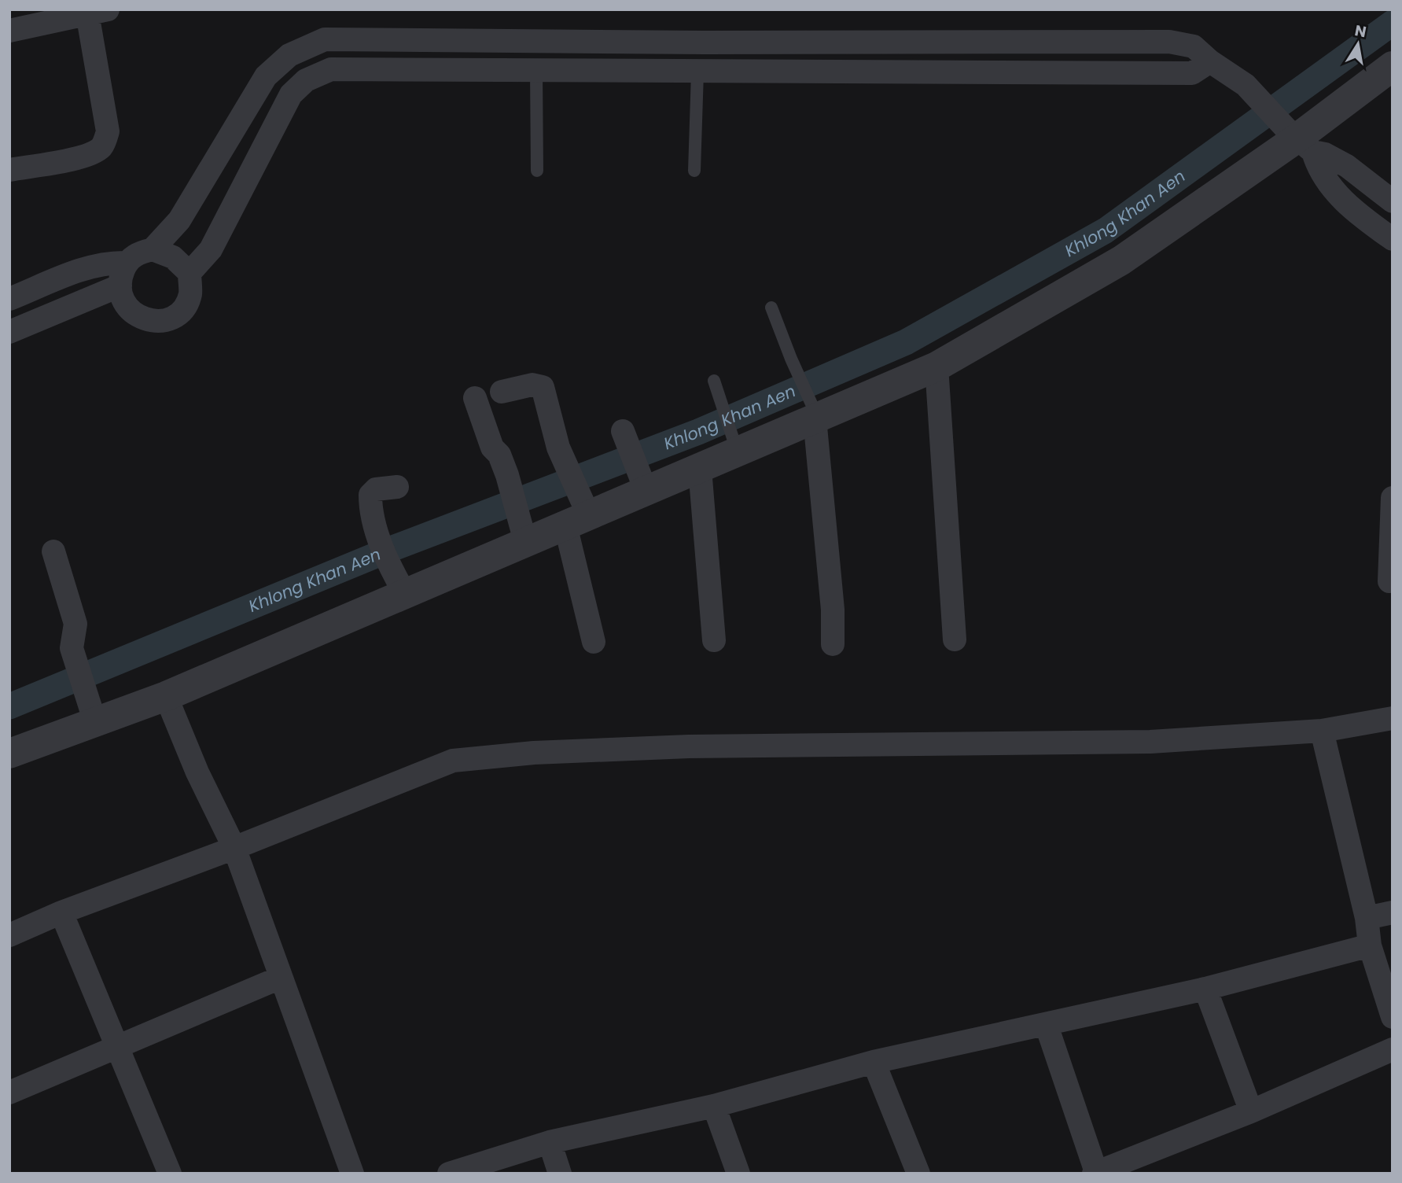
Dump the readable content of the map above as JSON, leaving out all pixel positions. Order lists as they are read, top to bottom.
{
  "water": ["Khlong Khan Aen"],
  "north": "top"
}
